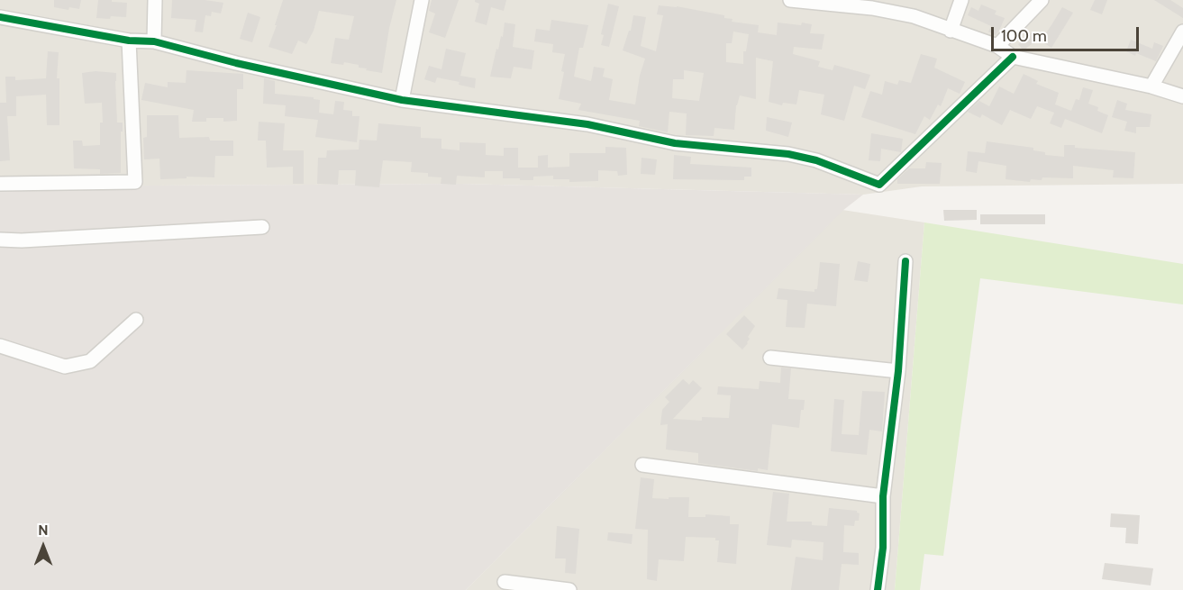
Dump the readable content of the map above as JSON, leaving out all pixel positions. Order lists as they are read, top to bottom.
{
  "scale_bar": "100 m",
  "north": "top"
}
